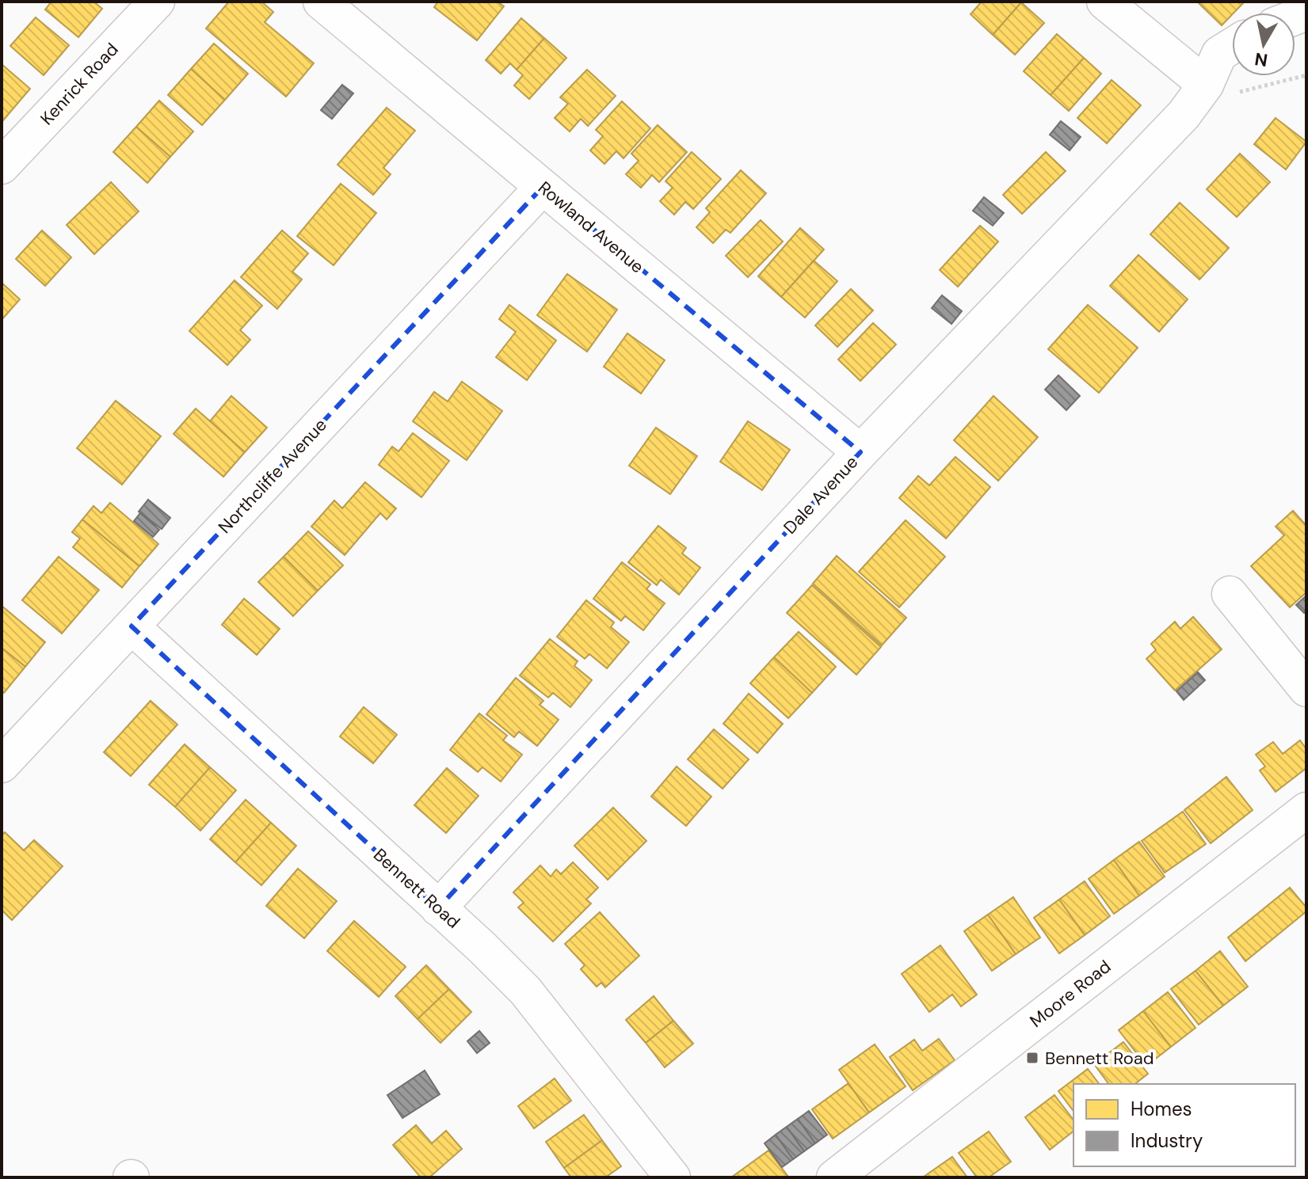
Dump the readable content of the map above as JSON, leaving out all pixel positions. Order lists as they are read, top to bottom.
{
  "streets": {
    "street": [
      "Kenrick Road",
      "Rowland Avenue",
      "Northcliffe Avenue",
      "Dale Avenue",
      "Bennett Road",
      "Moore Road"
    ]
  },
  "crossings": [
    ["Rowland Avenue", "Northcliffe Avenue"],
    ["Rowland Avenue", "Dale Avenue"],
    ["Northcliffe Avenue", "Bennett Road"],
    ["Dale Avenue", "Bennett Road"]
  ],
  "places": {
    "transit": ["Bennett Road"]
  },
  "legend": ["Homes", "Industry"],
  "north": "bottom"
}
